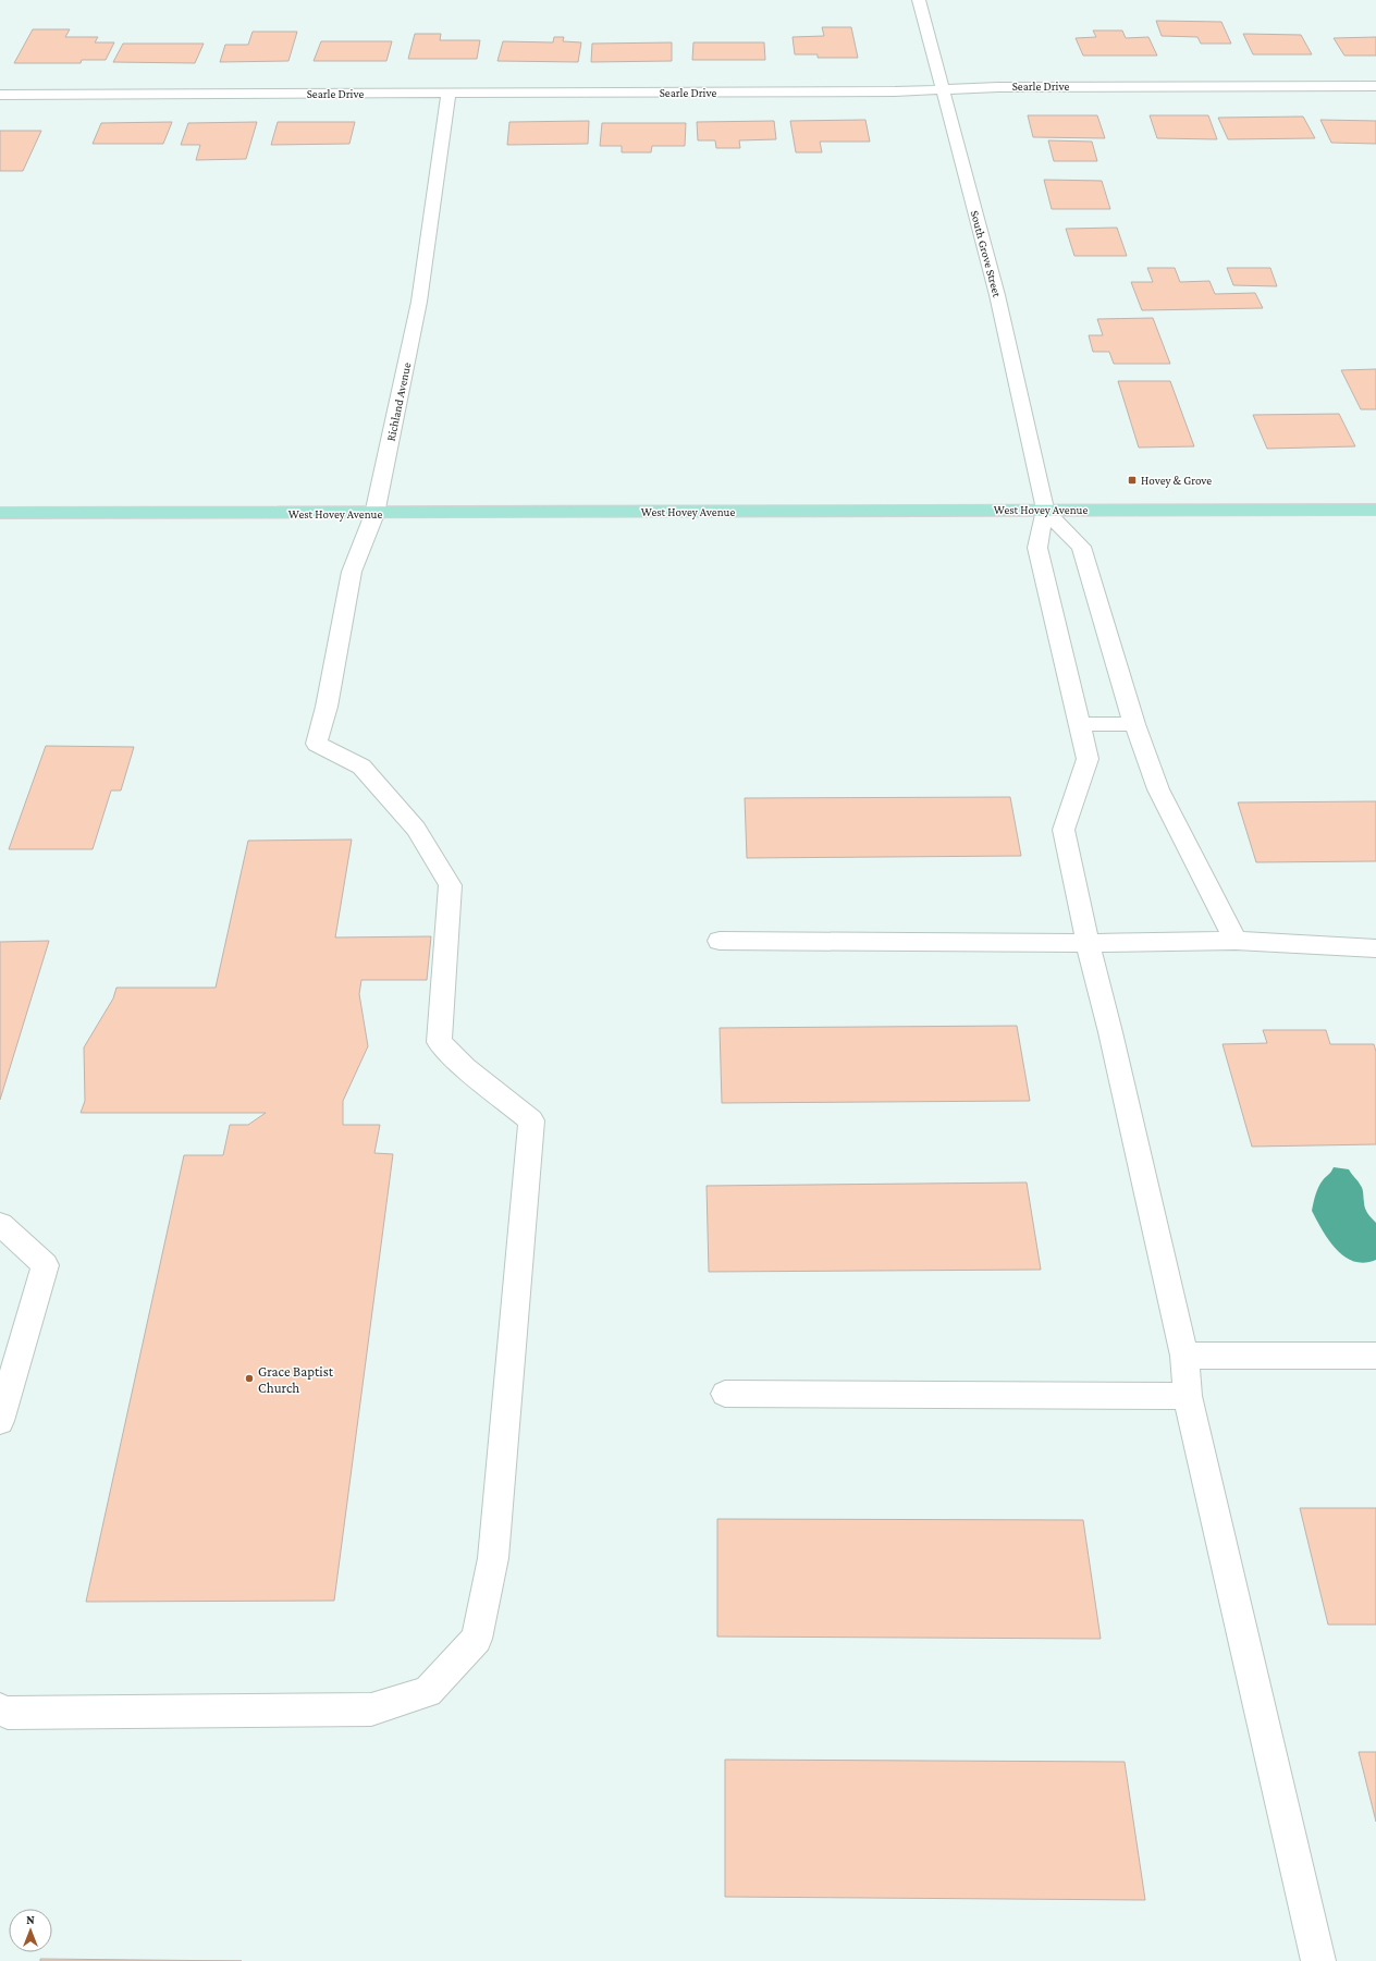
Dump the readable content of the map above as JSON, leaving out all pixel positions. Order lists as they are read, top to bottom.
{
  "streets": {
    "main road": ["West Hovey Avenue"],
    "street": ["Searle Drive", "South Grove Street", "Richland Avenue"]
  },
  "crossings": [
    ["Searle Drive", "South Grove Street"],
    ["Searle Drive", "Richland Avenue"],
    ["South Grove Street", "West Hovey Avenue"],
    ["Richland Avenue", "West Hovey Avenue"]
  ],
  "places": {
    "transit": ["Hovey & Grove"],
    "other": ["Grace Baptist Church"]
  },
  "north": "top"
}
